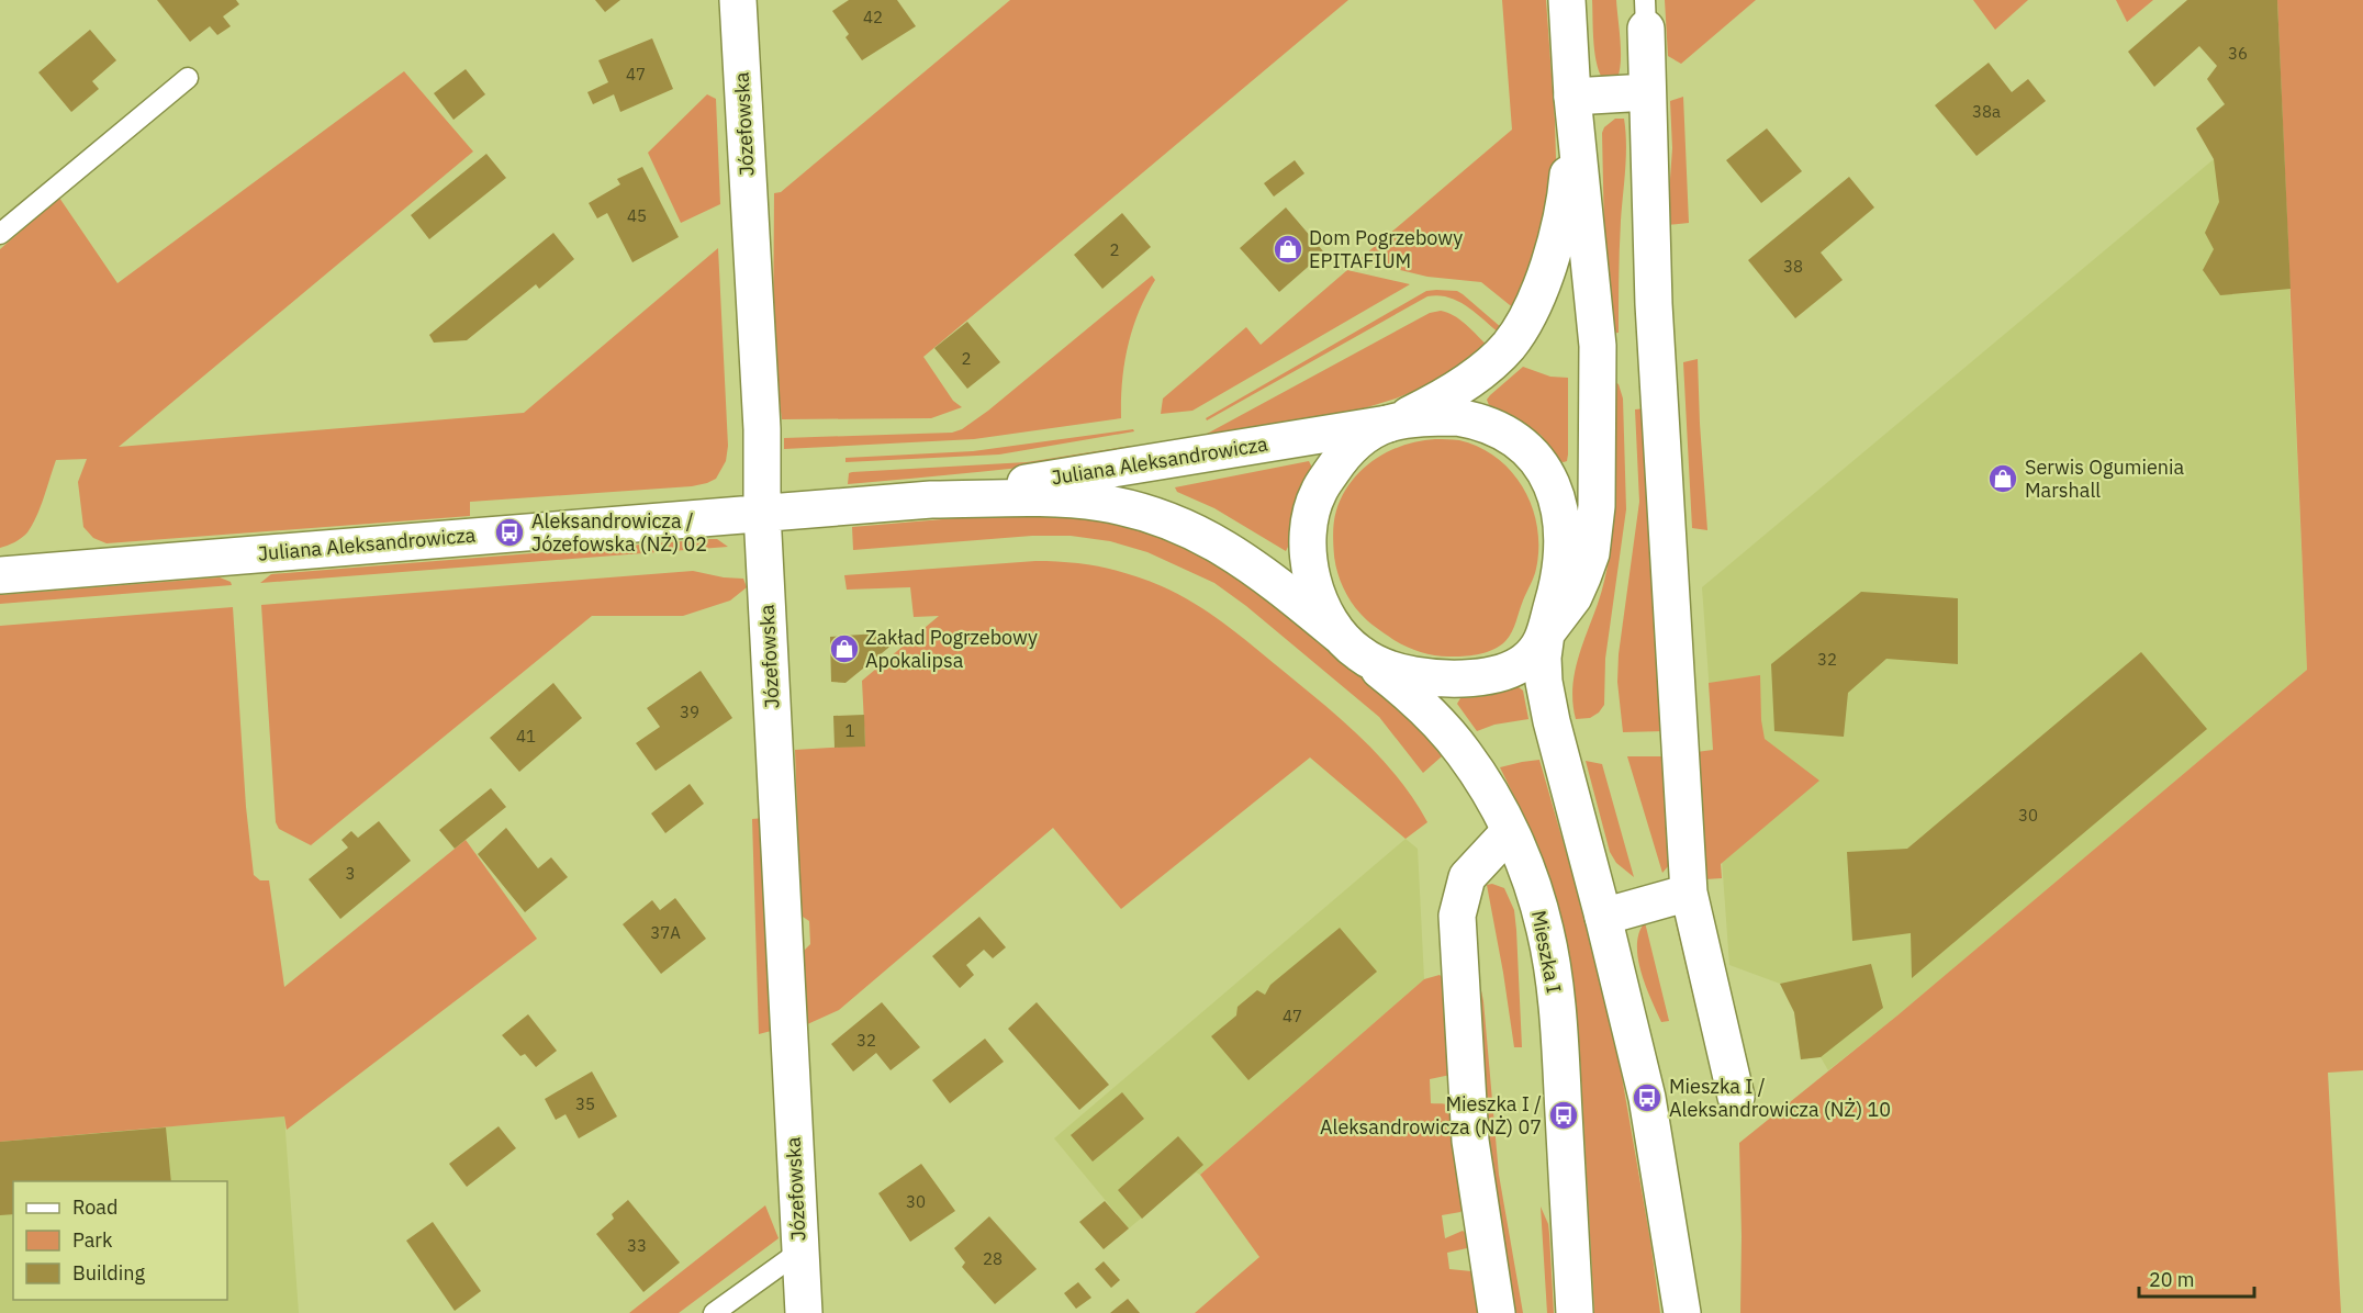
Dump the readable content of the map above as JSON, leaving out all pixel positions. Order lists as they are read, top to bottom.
{
  "streets": {
    "street": ["Józefowska", "Juliana Aleksandrowicza", "Mieszka I"]
  },
  "crossings": [
    ["Józefowska", "Juliana Aleksandrowicza"],
    ["Juliana Aleksandrowicza", "Mieszka I"]
  ],
  "places": {
    "shop": ["Dom Pogrzebowy EPITAFIUM", "Serwis Ogumienia Marshall", "Zakład Pogrzebowy Apokalipsa"],
    "bus stop": ["Aleksandrowicza / Józefowska (NŻ) 02", "Mieszka I / Aleksandrowicza (NŻ) 10", "Mieszka I / Aleksandrowicza (NŻ) 07"]
  },
  "house_numbers": [
    "42",
    "36",
    "47",
    "38a",
    "45",
    "2",
    "38",
    "2",
    "32",
    "39",
    "1",
    "41",
    "30",
    "3",
    "37A",
    "47",
    "32",
    "35",
    "30",
    "33",
    "28"
  ],
  "legend": ["Road", "Park", "Building"],
  "scale_bar": "20 m"
}
